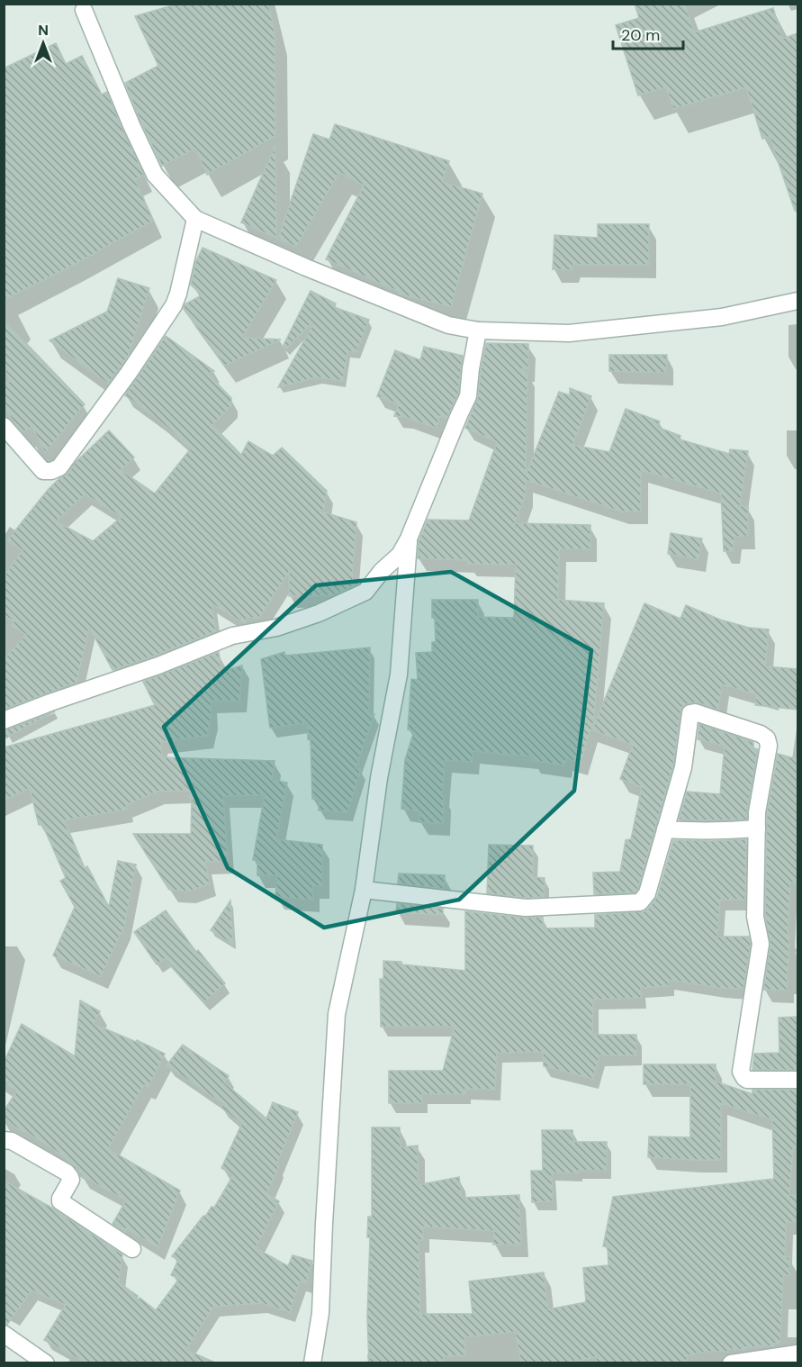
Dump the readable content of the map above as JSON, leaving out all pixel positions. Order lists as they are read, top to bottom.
{
  "scale_bar": "20 m",
  "north": "top"
}
